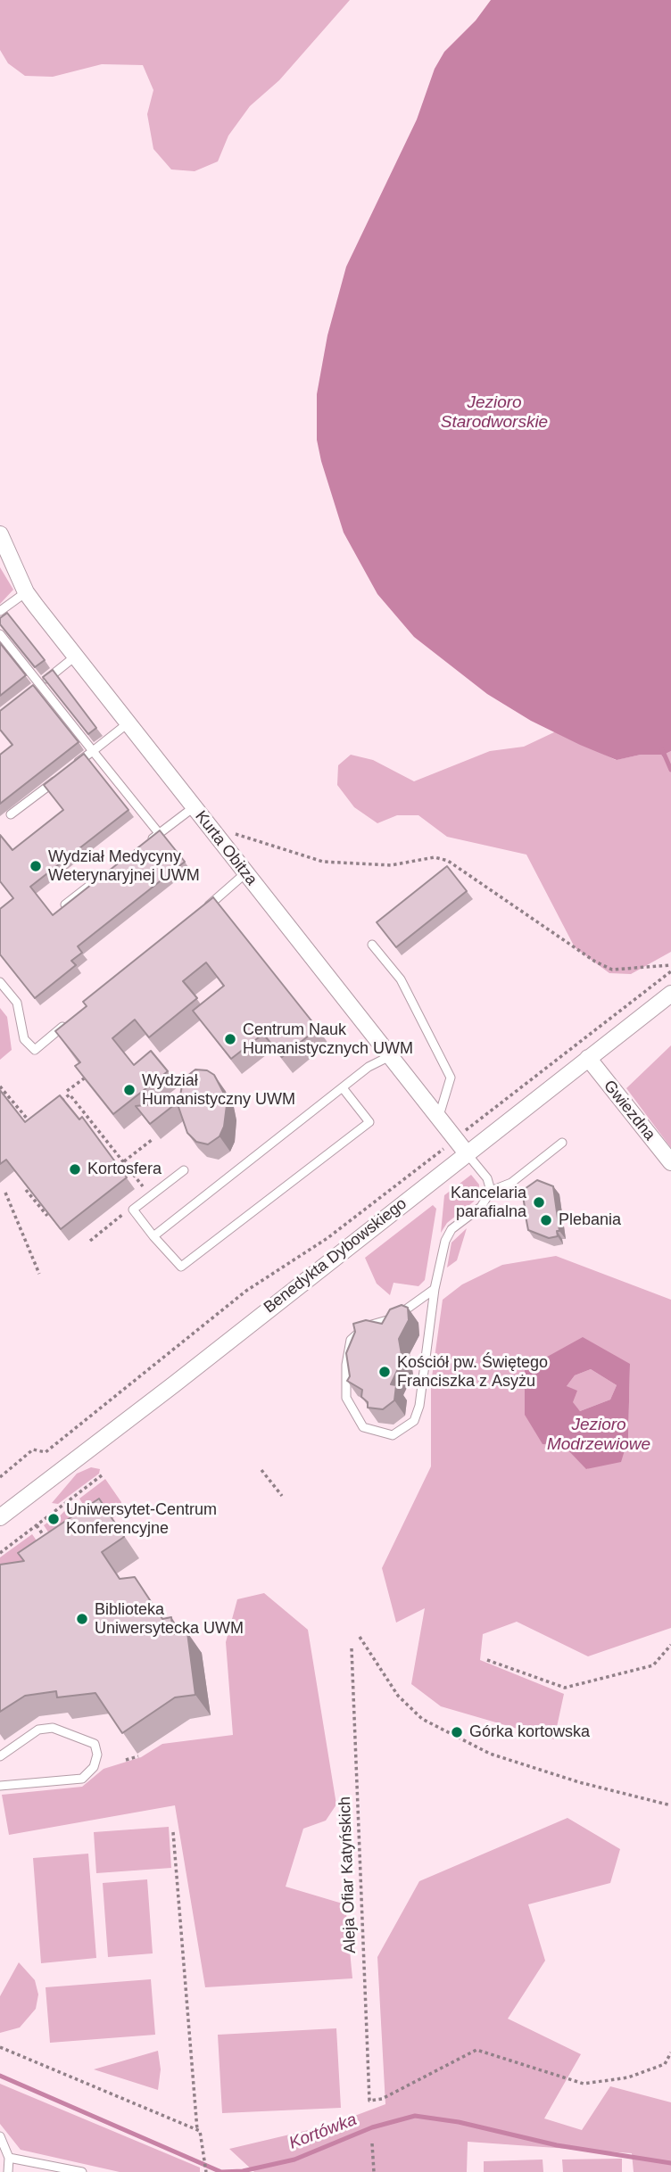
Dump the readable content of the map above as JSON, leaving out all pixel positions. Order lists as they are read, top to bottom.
{
  "streets": {
    "street": ["Kurta Obitza", "Gwiezdna", "Benedykta Dybowskiego"],
    "path": ["Aleja Ofiar Katyńskich"]
  },
  "crossings": [
    ["Kurta Obitza", "Benedykta Dybowskiego"],
    ["Gwiezdna", "Benedykta Dybowskiego"]
  ],
  "water": ["Jezioro Starodworskie", "Jezioro Modrzewiowe", "Kortówka"],
  "places": [
    "Wydział Medycyny Weterynaryjnej UWM",
    "Centrum Nauk Humanistycznych UWM",
    "Wydział Humanistyczny UWM",
    "Kortosfera",
    "Kancelaria parafialna",
    "Plebania",
    "Kościół pw. Świętego Franciszka z Asyżu",
    "Uniwersytet-Centrum Konferencyjne",
    "Biblioteka Uniwersytecka UWM",
    "Górka kortowska"
  ]
}
